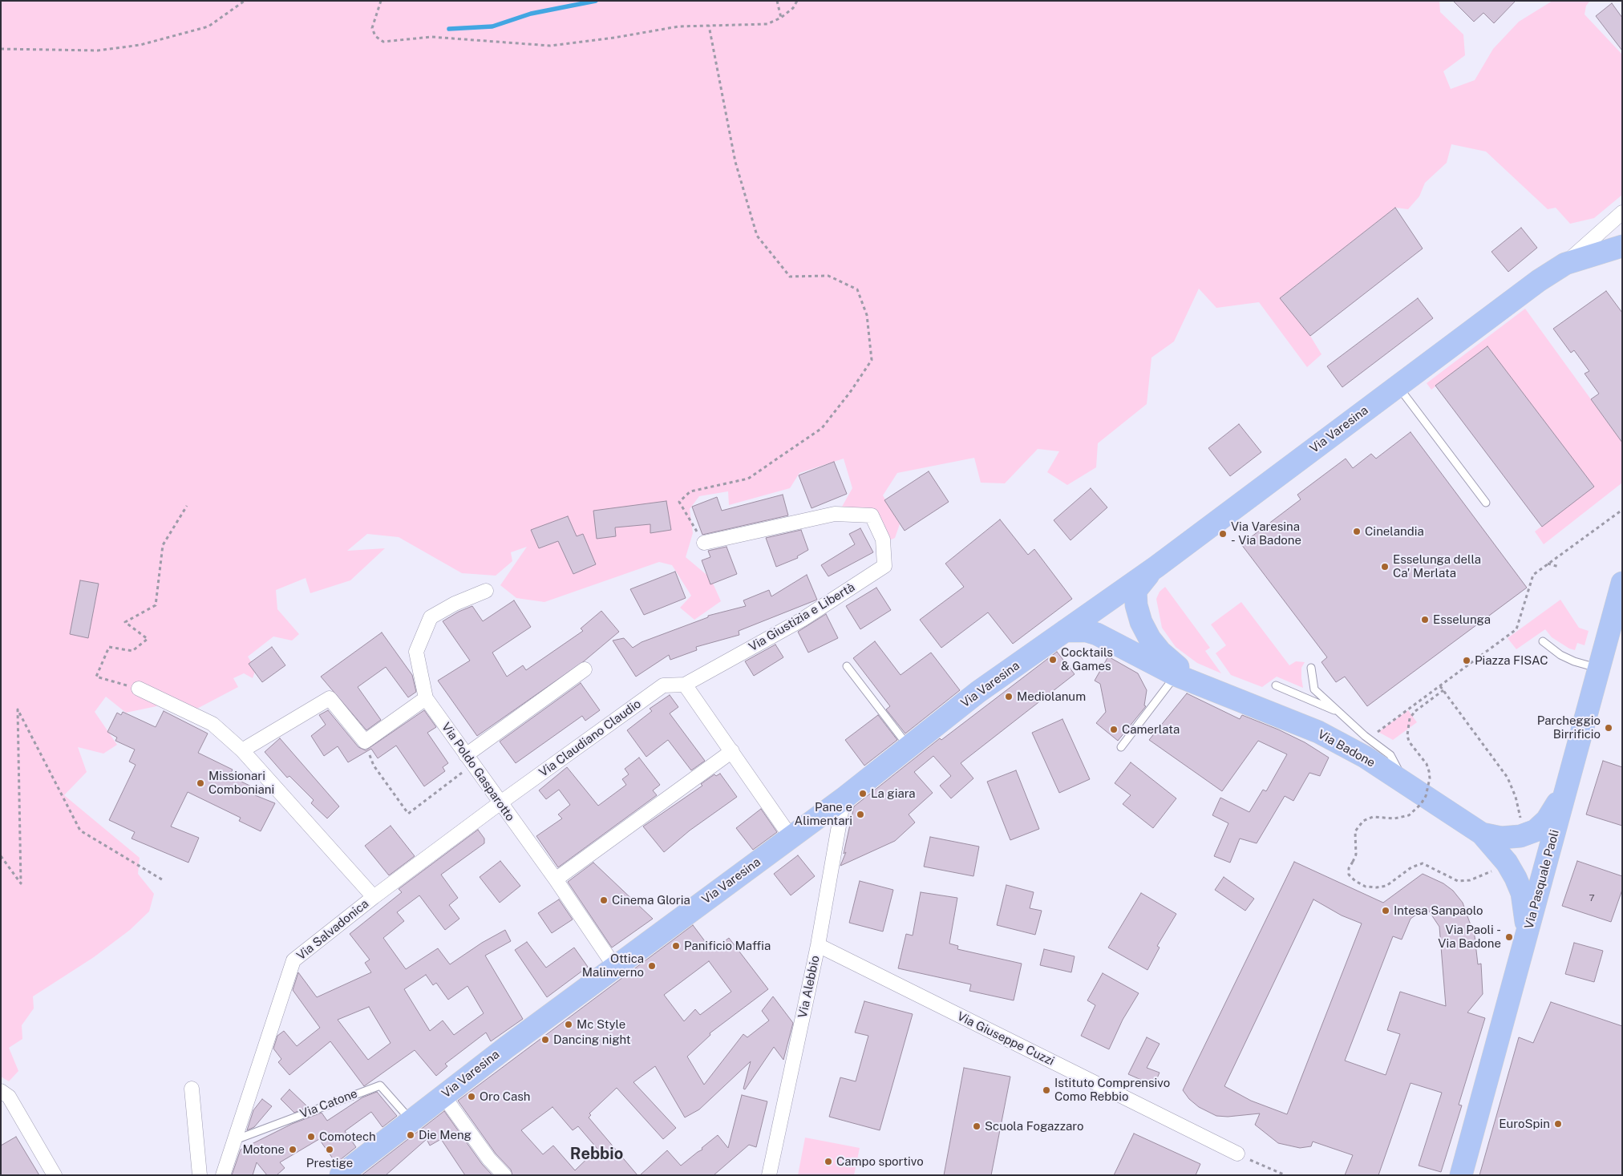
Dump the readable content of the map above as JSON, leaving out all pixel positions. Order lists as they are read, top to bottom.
{
  "streets": {
    "main road": ["Via Varesina", "Via Badone", "Via Pasquale Paoli"],
    "street": [
      "Via Giustizia e Libertà",
      "Via Claudiano Claudio",
      "Via Poldo Gasparotto",
      "Via Salvadonica",
      "Via Alebbio",
      "Via Giuseppe Cuzzi"
    ],
    "lane": ["Via Catone"]
  },
  "crossings": [
    ["Via Varesina", "Via Badone"],
    ["Via Varesina", "Via Poldo Gasparotto"],
    ["Via Varesina", "Via Alebbio"],
    ["Via Varesina", "Via Catone"],
    ["Via Giustizia e Libertà", "Via Claudiano Claudio"],
    ["Via Claudiano Claudio", "Via Poldo Gasparotto"],
    ["Via Claudiano Claudio", "Via Salvadonica"],
    ["Via Badone", "Via Pasquale Paoli"],
    ["Via Salvadonica", "Via Catone"],
    ["Via Alebbio", "Via Giuseppe Cuzzi"]
  ],
  "districts": ["Rebbio"],
  "places": [
    "Cinelandia",
    "Via Varesina - Via Badone",
    "Esselunga della Ca' Merlata",
    "Esselunga",
    "Cocktails & Games",
    "Piazza FISAC",
    "Mediolanum",
    "Parcheggio Birrificio",
    "Camerlata",
    "Missionari Comboniani",
    "La giara",
    "Pane e Alimentari",
    "Cinema Gloria",
    "Intesa Sanpaolo",
    "Via Paoli - Via Badone",
    "Panificio Maffia",
    "Ottica Malinverno",
    "Mc Style",
    "Dancing night",
    "Istituto Comprensivo Como Rebbio",
    "Oro Cash",
    "EuroSpin",
    "Scuola Fogazzaro",
    "Die Meng",
    "Comotech",
    "Motone",
    "Prestige",
    "Campo sportivo"
  ],
  "house_numbers": ["7"]
}
